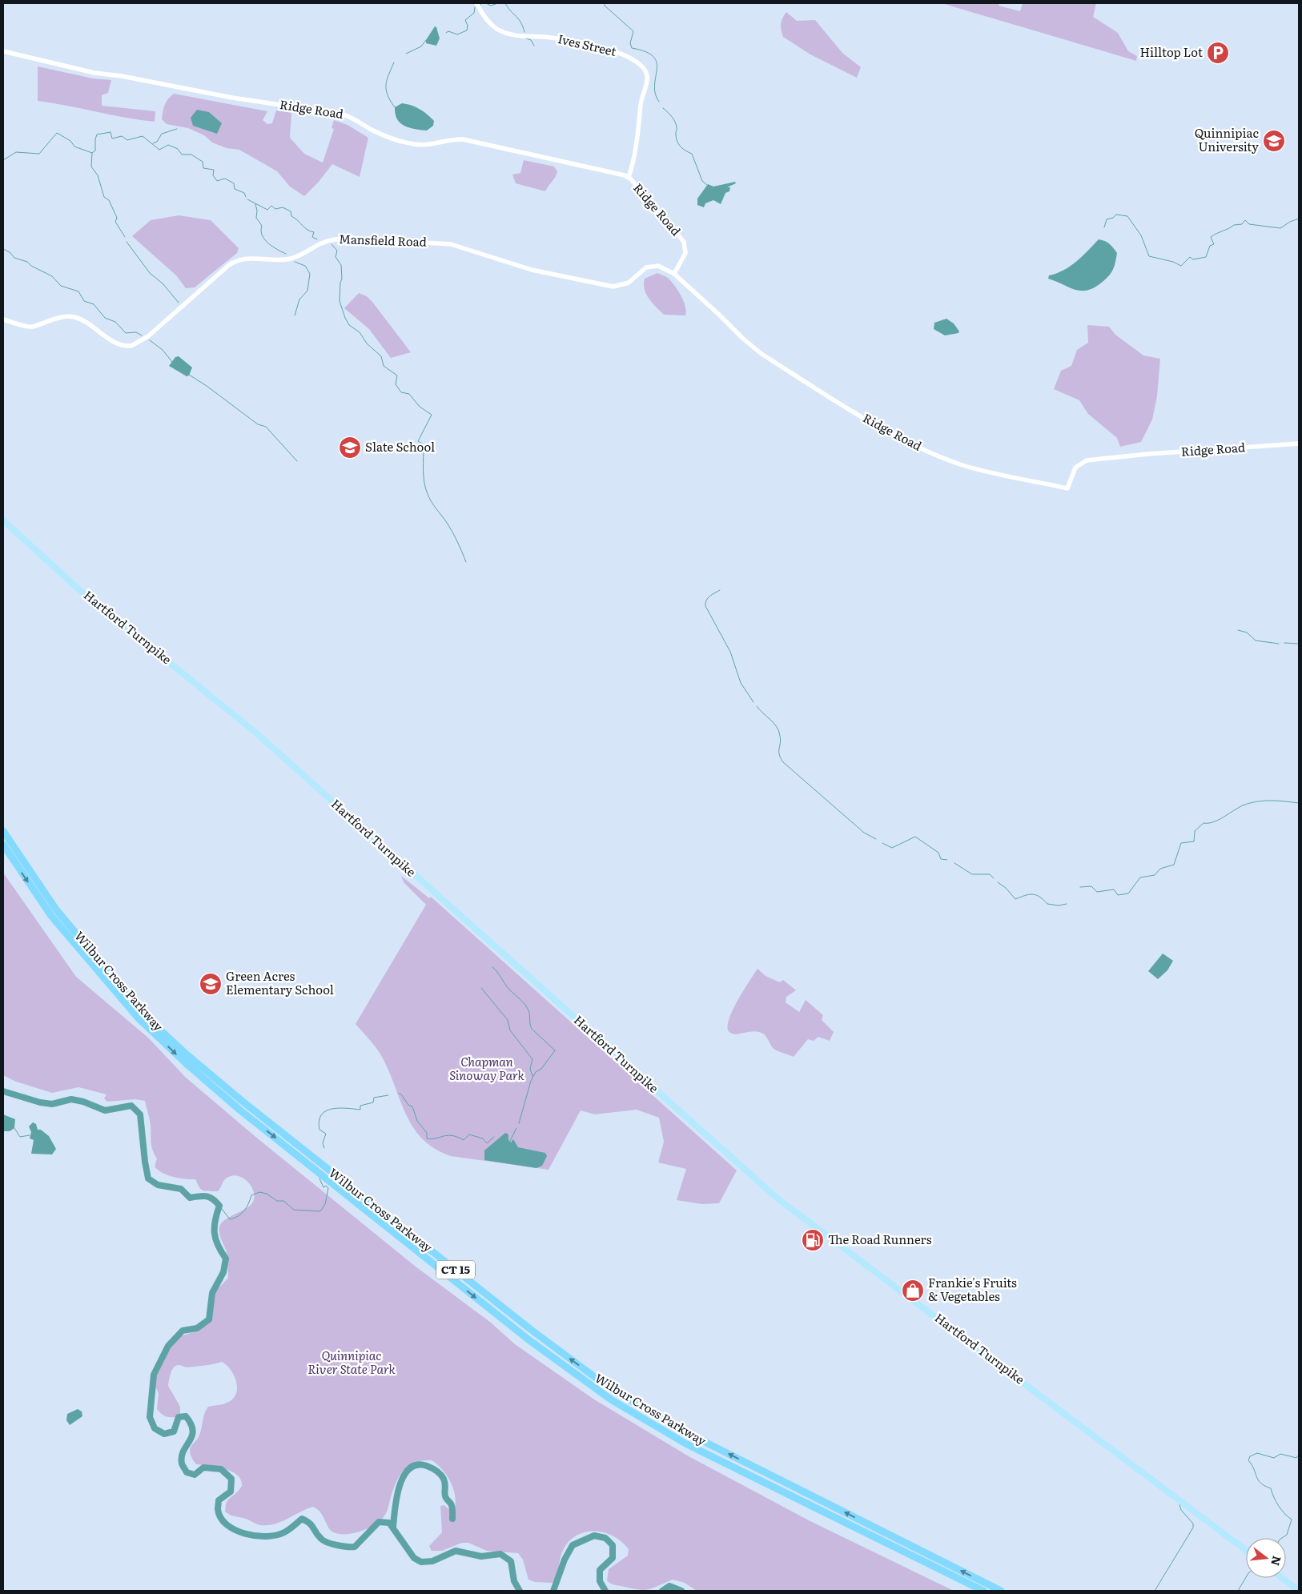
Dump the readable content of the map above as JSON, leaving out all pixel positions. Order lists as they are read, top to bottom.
{
  "streets": {
    "highway": ["Wilbur Cross Parkway", "CT 15"],
    "main road": ["Hartford Turnpike"],
    "street": ["Ives Street", "Ridge Road", "Mansfield Road"]
  },
  "crossings": [
    ["Ives Street", "Ridge Road"],
    ["Ridge Road", "Mansfield Road"]
  ],
  "parks": ["Chapman Sinoway Park", "Quinnipiac River State Park"],
  "places": {
    "parking": ["Hilltop Lot"],
    "school or university": ["Quinnipiac University", "Slate School", "Green Acres Elementary School"],
    "fuel station": ["The Road Runners"],
    "shop": ["Frankie's Fruits & Vegetables"]
  },
  "north": "right"
}
